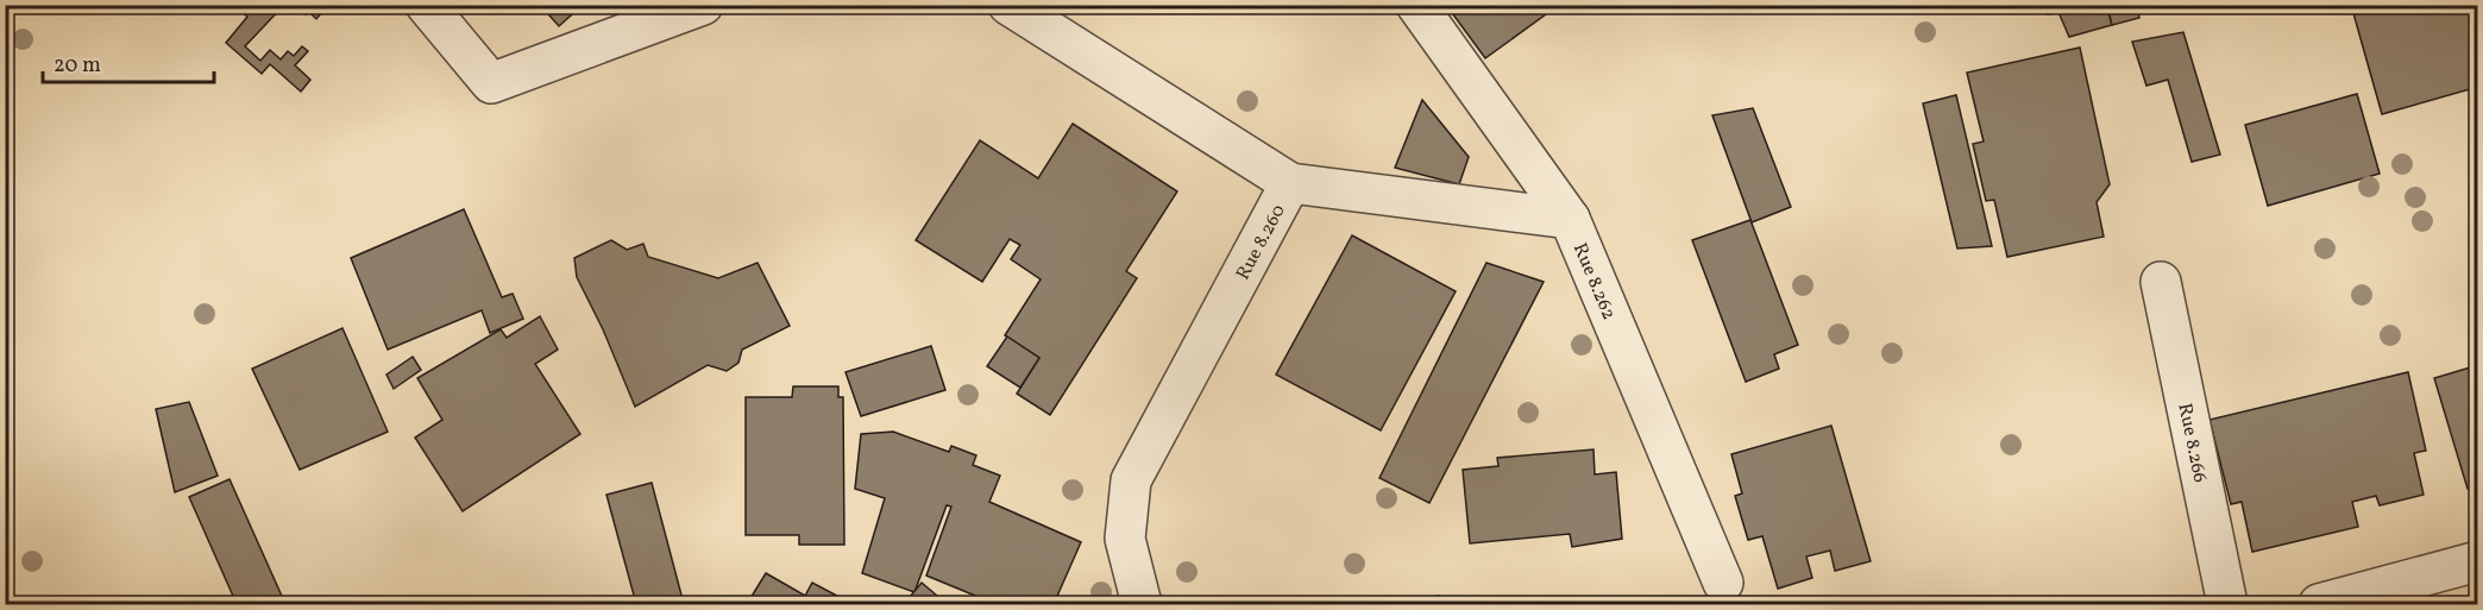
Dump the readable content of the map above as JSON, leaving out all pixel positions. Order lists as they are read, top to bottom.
{
  "streets": {
    "street": ["Rue 8.260", "Rue 8.262", "Rue 8.266"]
  },
  "scale_bar": "20 m"
}
